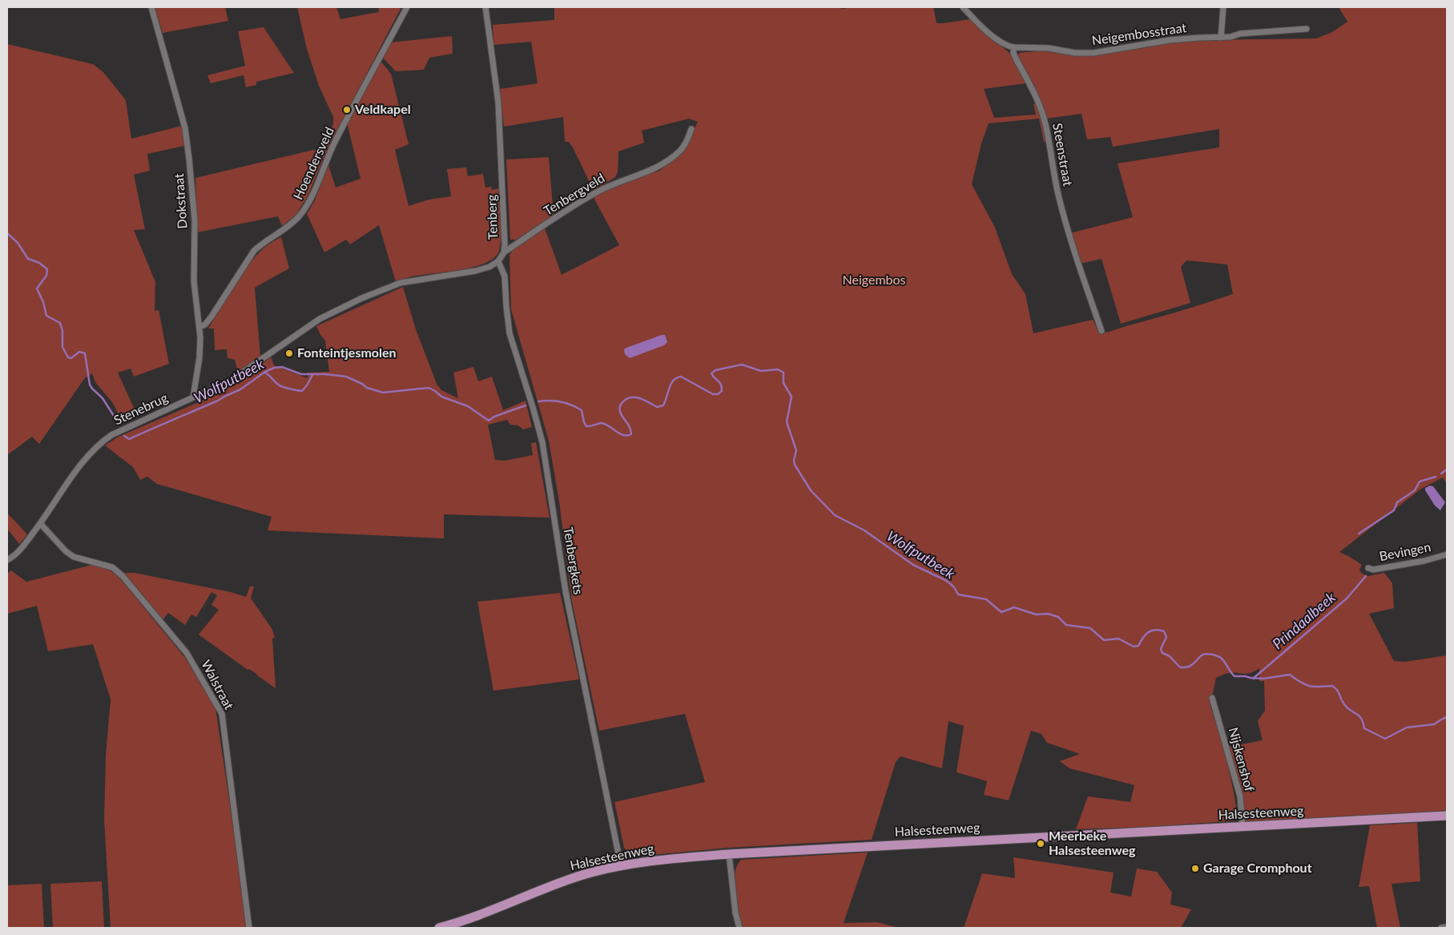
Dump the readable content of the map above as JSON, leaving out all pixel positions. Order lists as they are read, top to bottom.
{
  "streets": {
    "main road": ["Halsesteenweg"],
    "street": [
      "Neigembosstraat",
      "Steenstraat",
      "Hoendersveld",
      "Tenbergveld",
      "Dokstraat",
      "Tenberg",
      "Stenebrug",
      "Bevingen",
      "Tenbergkets",
      "Walstraat",
      "Nijskenshof"
    ]
  },
  "crossings": [
    ["Neigembosstraat", "Steenstraat"],
    ["Hoendersveld", "Dokstraat"],
    ["Tenbergveld", "Tenberg"],
    ["Dokstraat", "Stenebrug"],
    ["Tenberg", "Stenebrug"],
    ["Tenberg", "Tenbergkets"],
    ["Stenebrug", "Tenbergkets"],
    ["Stenebrug", "Walstraat"],
    ["Tenbergkets", "Halsesteenweg"],
    ["Nijskenshof", "Halsesteenweg"]
  ],
  "water": ["Wolfputbeek", "Prindaalbeek"],
  "parks": ["Neigembos"],
  "places": [
    "Veldkapel",
    "Fonteintjesmolen",
    "Meerbeke Halsesteenweg",
    "Garage Cromphout"
  ]
}
